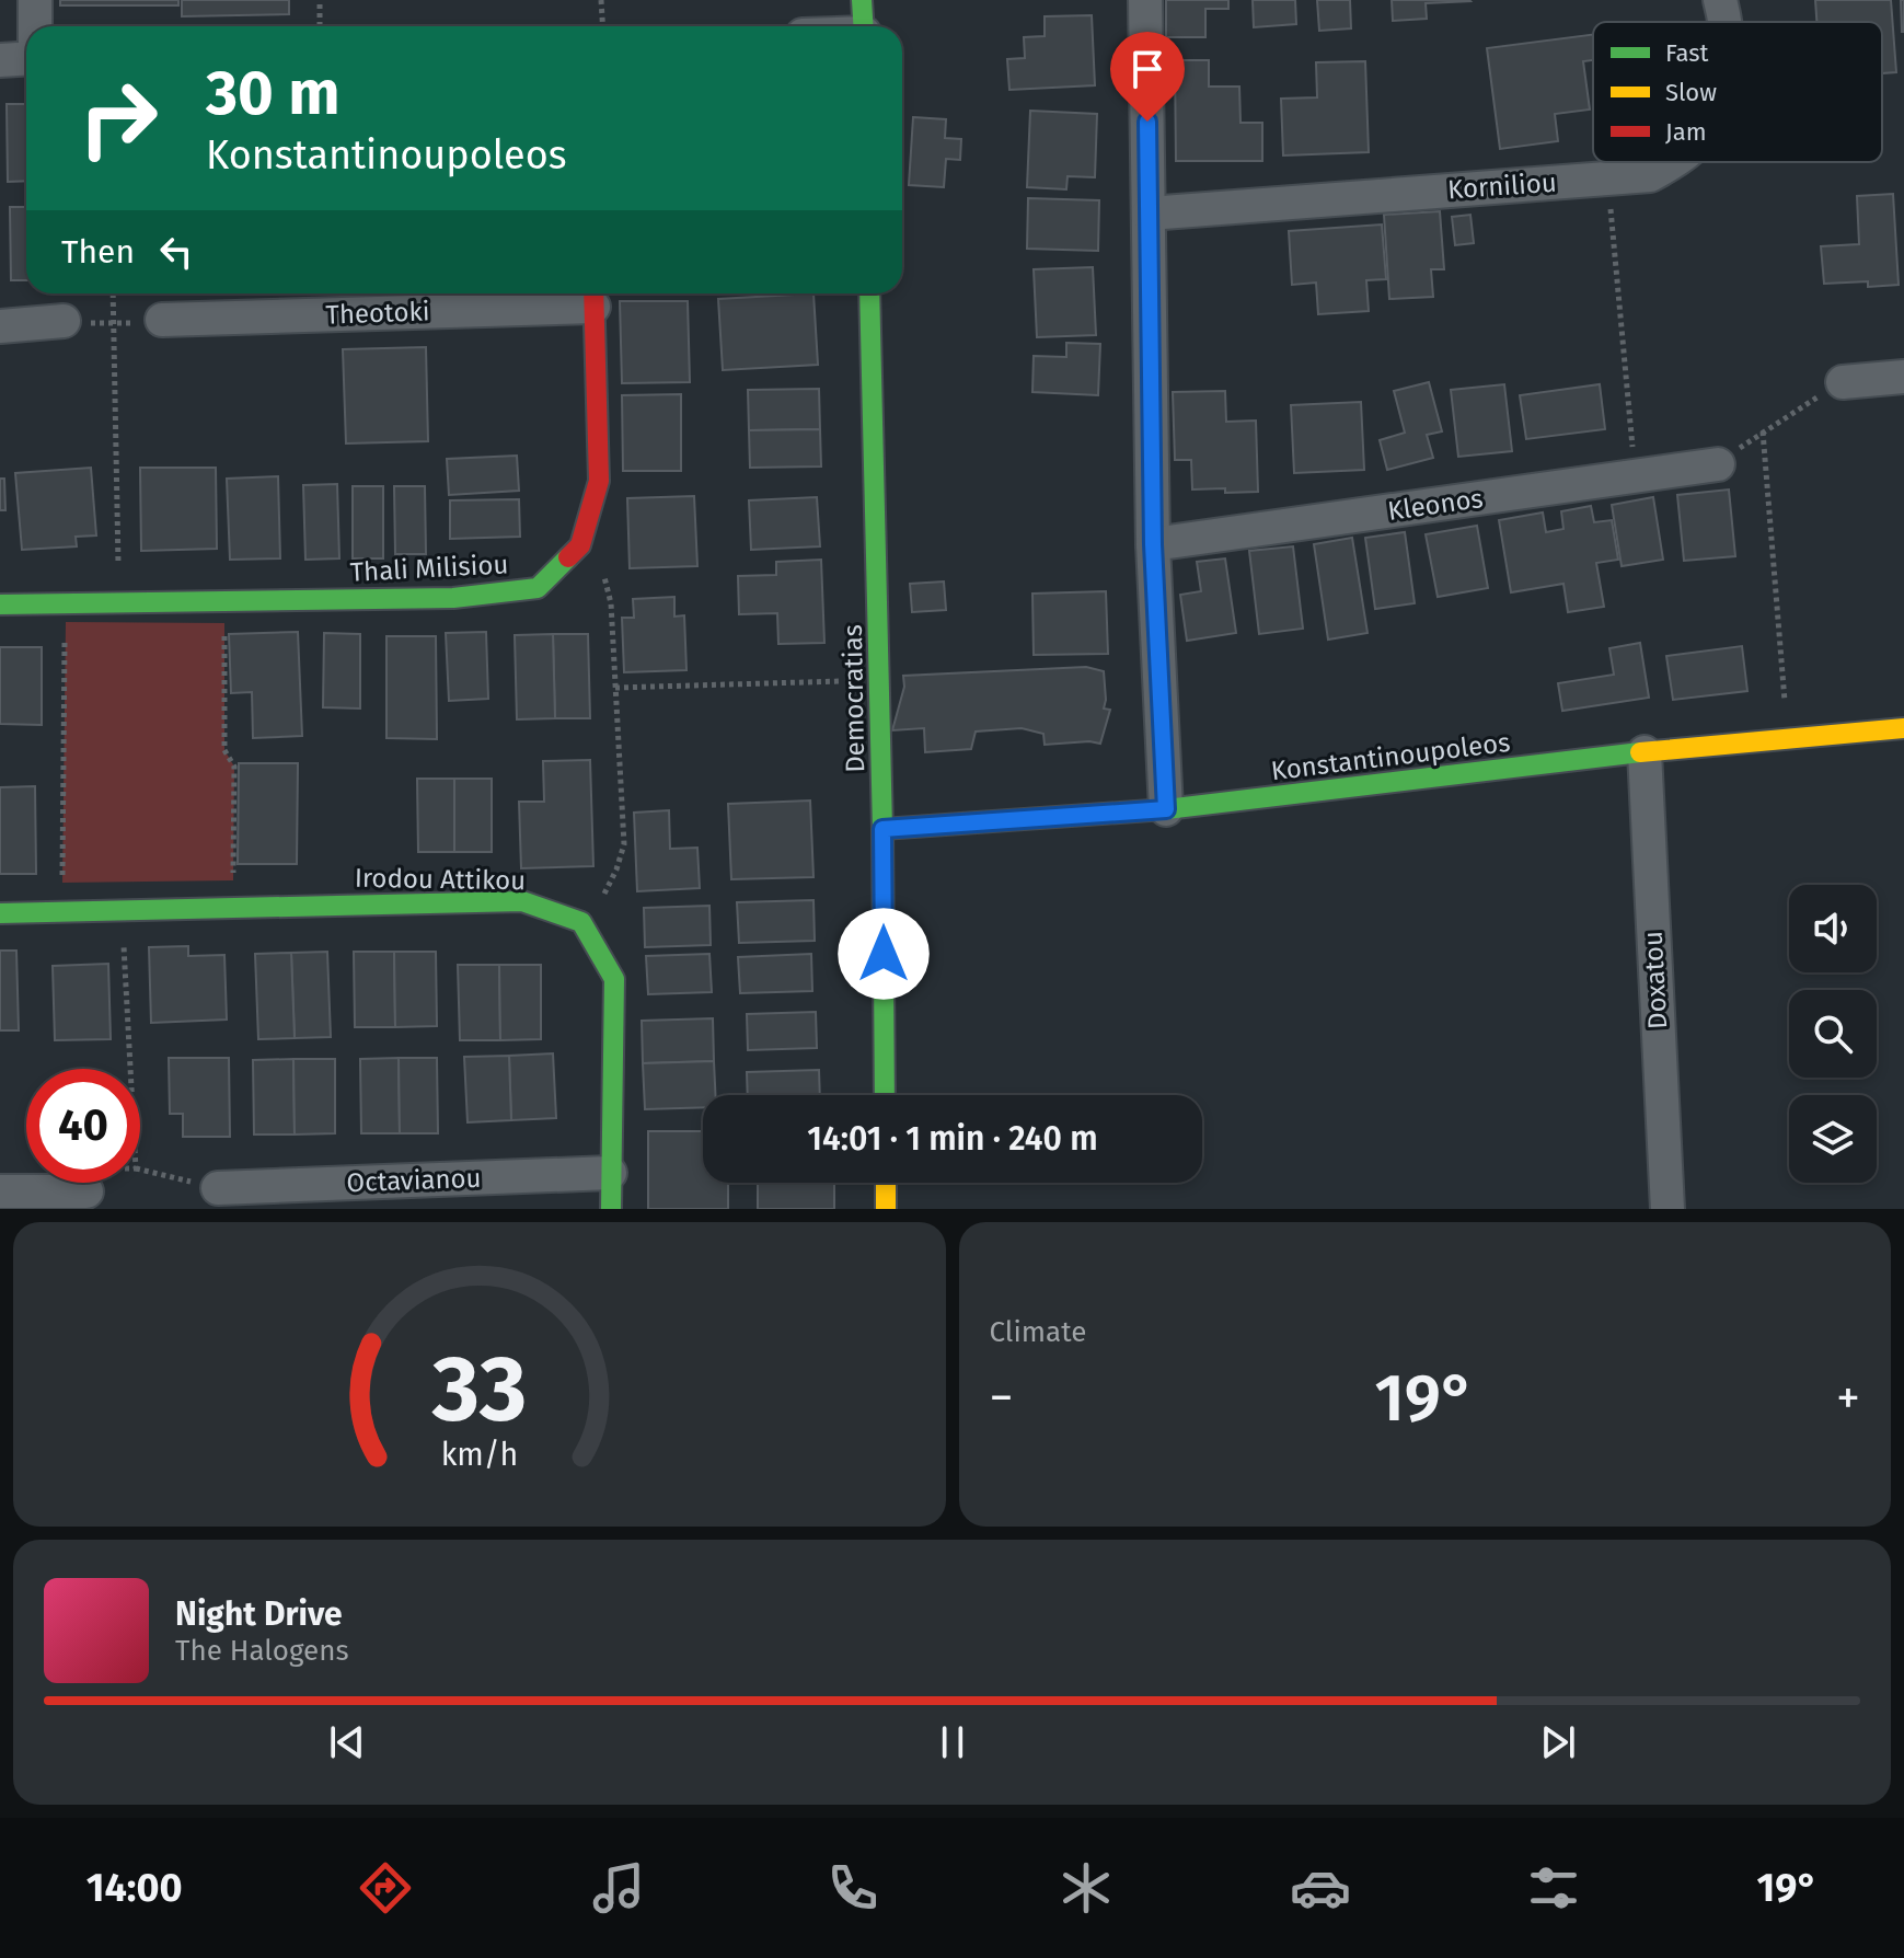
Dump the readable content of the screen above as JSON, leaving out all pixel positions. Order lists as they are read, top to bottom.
{
  "streets": {
    "street": [
      "Korniliou",
      "Theotoki",
      "Kleonos",
      "Thali Milisiou",
      "Democratias",
      "Konstantinoupoleos",
      "Irodou Attikou",
      "Doxatou",
      "Octavianou"
    ]
  },
  "crossings": [
    ["Theotoki", "Thali Milisiou"],
    ["Democratias", "Konstantinoupoleos"],
    ["Konstantinoupoleos", "Doxatou"]
  ],
  "legend": ["Fast", "Slow", "Jam"],
  "page": {
    "turn": ["30 m", "Konstantinoupoleos"],
    "then": "Then",
    "limit": "40",
    "trip": "14:01 · 1 min · 240 m",
    "tile": "Climate",
    "heat": ["−", "19°", "+"],
    "song": ["Night Drive", "The Halogens"],
    "tabs": ["14:00", "19°"],
    "gauge": ["33", "km/h"]
  }
}
